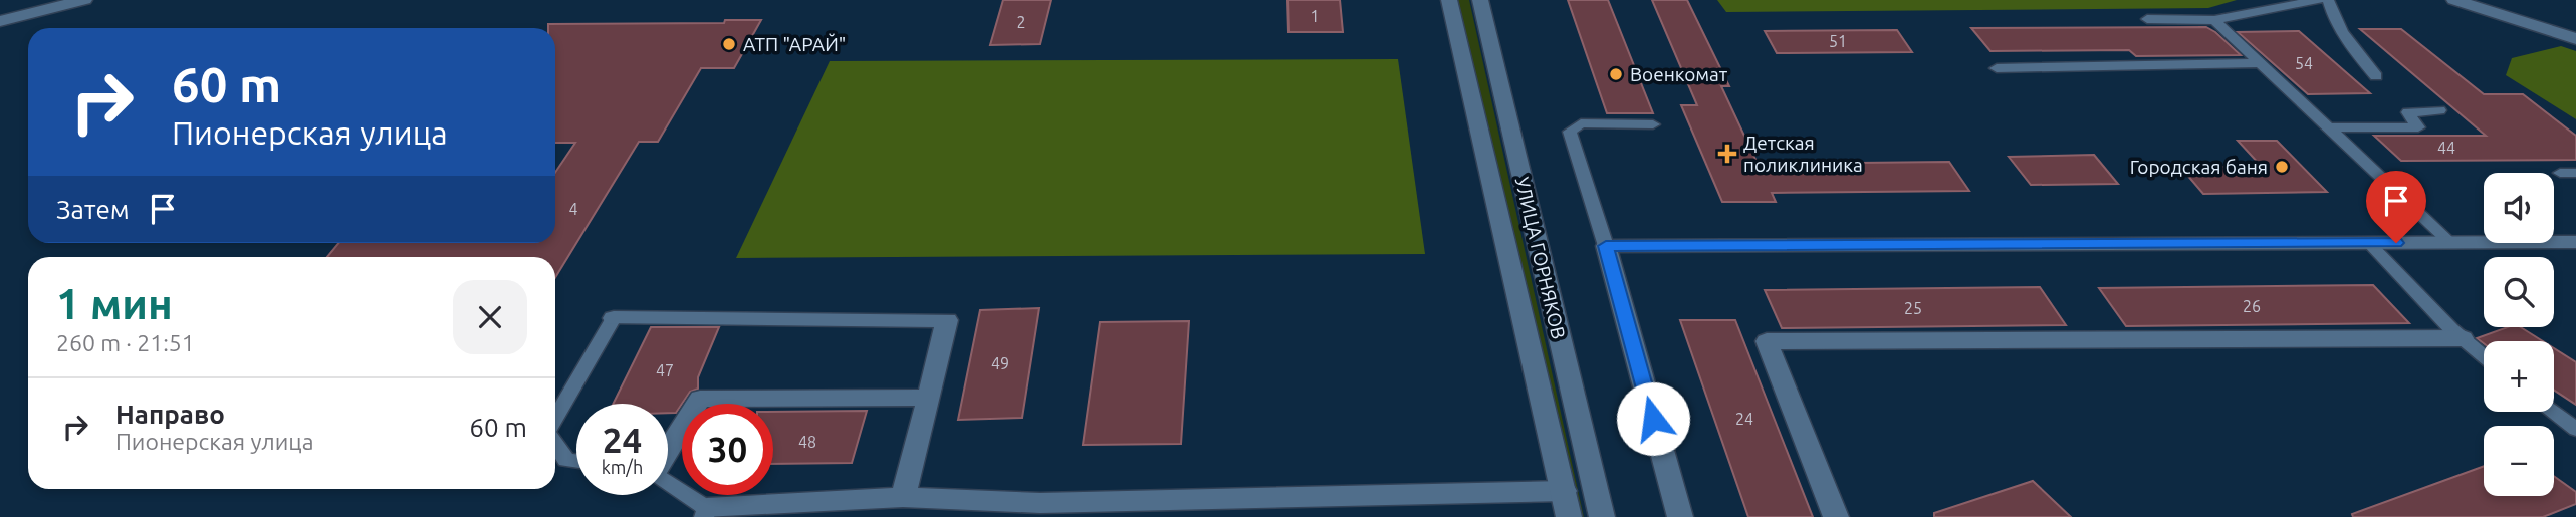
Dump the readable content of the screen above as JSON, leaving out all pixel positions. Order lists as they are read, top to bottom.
{
  "streets": {
    "street": ["УЛИЦА ГОРНЯКОВ"]
  },
  "places": {
    "other": ["АТП \"АРАЙ\"", "Военкомат", "Городская баня"],
    "health": ["Детская поликлиника"]
  },
  "house_numbers": [
    "1",
    "2",
    "51",
    "54",
    "44",
    "4",
    "26",
    "25",
    "49",
    "47",
    "24",
    "48"
  ],
  "page": {
    "turn": ["60 m", "Пионерская улица"],
    "map_buttons": ["+", "−"],
    "then": "Затем",
    "heading": ["1 мин", "260 m · 21:51"],
    "list": [
      {
        "name": "Направо",
        "note": "Пионерская улица",
        "value": "60 m"
      }
    ],
    "speed": "24 km/h",
    "limit": "30"
  }
}
